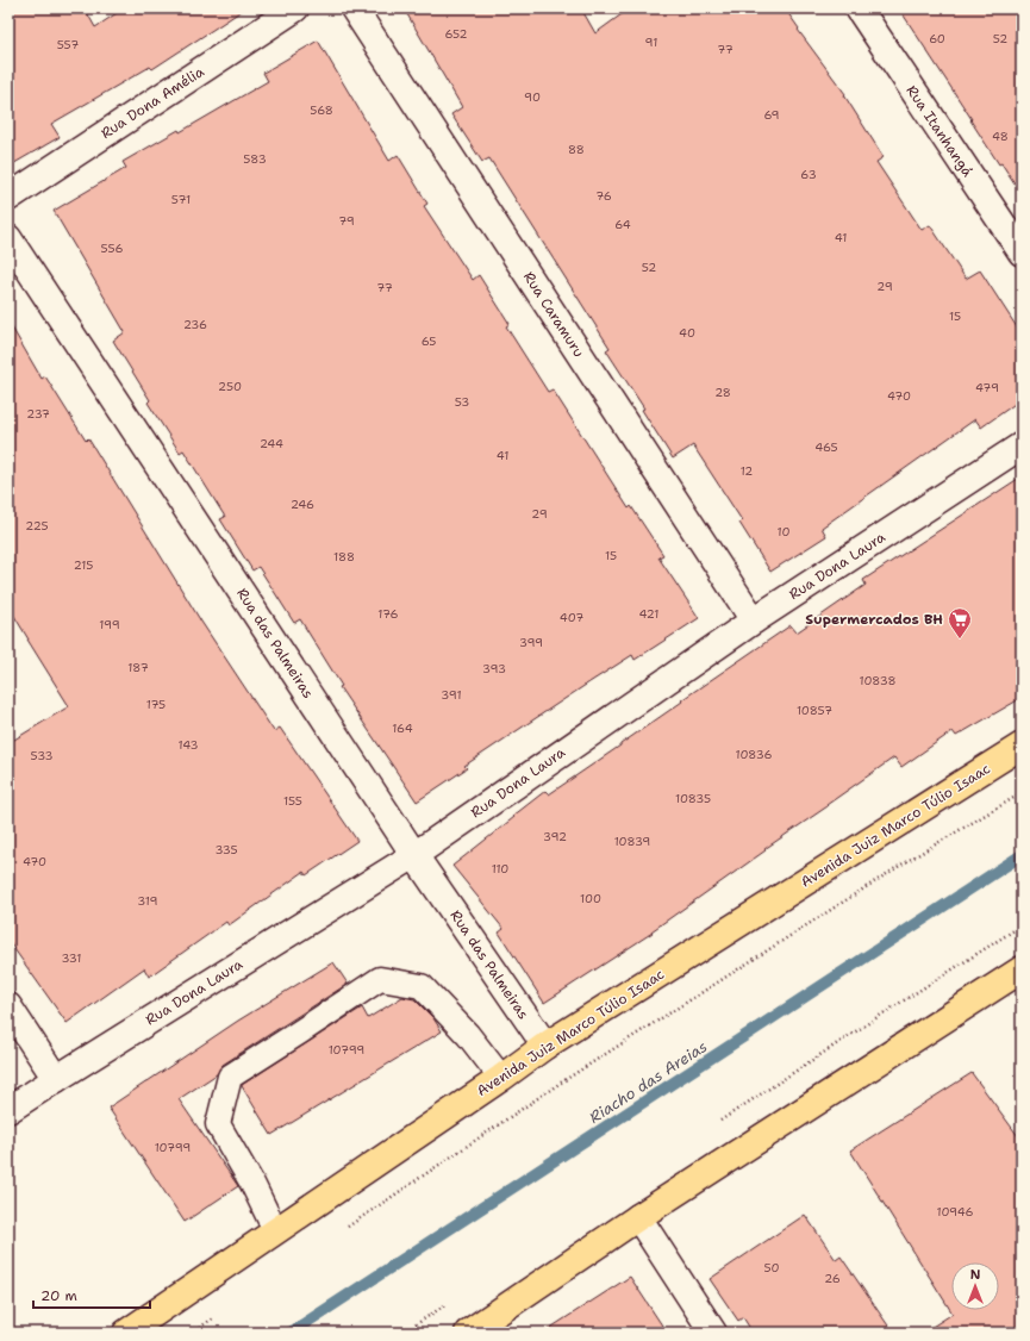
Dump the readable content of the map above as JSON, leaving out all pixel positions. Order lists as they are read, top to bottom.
{
  "streets": {
    "main road": ["Avenida Juiz Marco Túlio Isaac"],
    "street": [
      "Rua Dona Amélia",
      "Rua Itanhangá",
      "Rua Caramuru",
      "Rua Dona Laura",
      "Rua das Palmeiras"
    ]
  },
  "crossings": [
    ["Rua Caramuru", "Rua Dona Laura"],
    ["Rua Dona Laura", "Rua das Palmeiras"],
    ["Rua das Palmeiras", "Avenida Juiz Marco Túlio Isaac"]
  ],
  "water": ["Riacho das Areias"],
  "places": {
    "supermarket": ["Supermercados BH"]
  },
  "house_numbers": [
    "652",
    "60",
    "52",
    "91",
    "557",
    "77",
    "90",
    "568",
    "69",
    "48",
    "88",
    "583",
    "63",
    "76",
    "571",
    "79",
    "64",
    "41",
    "556",
    "52",
    "29",
    "77",
    "15",
    "236",
    "40",
    "65",
    "250",
    "479",
    "28",
    "470",
    "53",
    "237",
    "244",
    "465",
    "41",
    "12",
    "246",
    "29",
    "225",
    "10",
    "15",
    "188",
    "215",
    "176",
    "421",
    "407",
    "199",
    "399",
    "187",
    "393",
    "10838",
    "391",
    "175",
    "10857",
    "164",
    "143",
    "10836",
    "533",
    "10835",
    "155",
    "392",
    "10839",
    "335",
    "470",
    "110",
    "100",
    "319",
    "331",
    "10799",
    "10799",
    "10946",
    "50",
    "26"
  ],
  "scale_bar": "20 m",
  "north": "top"
}
